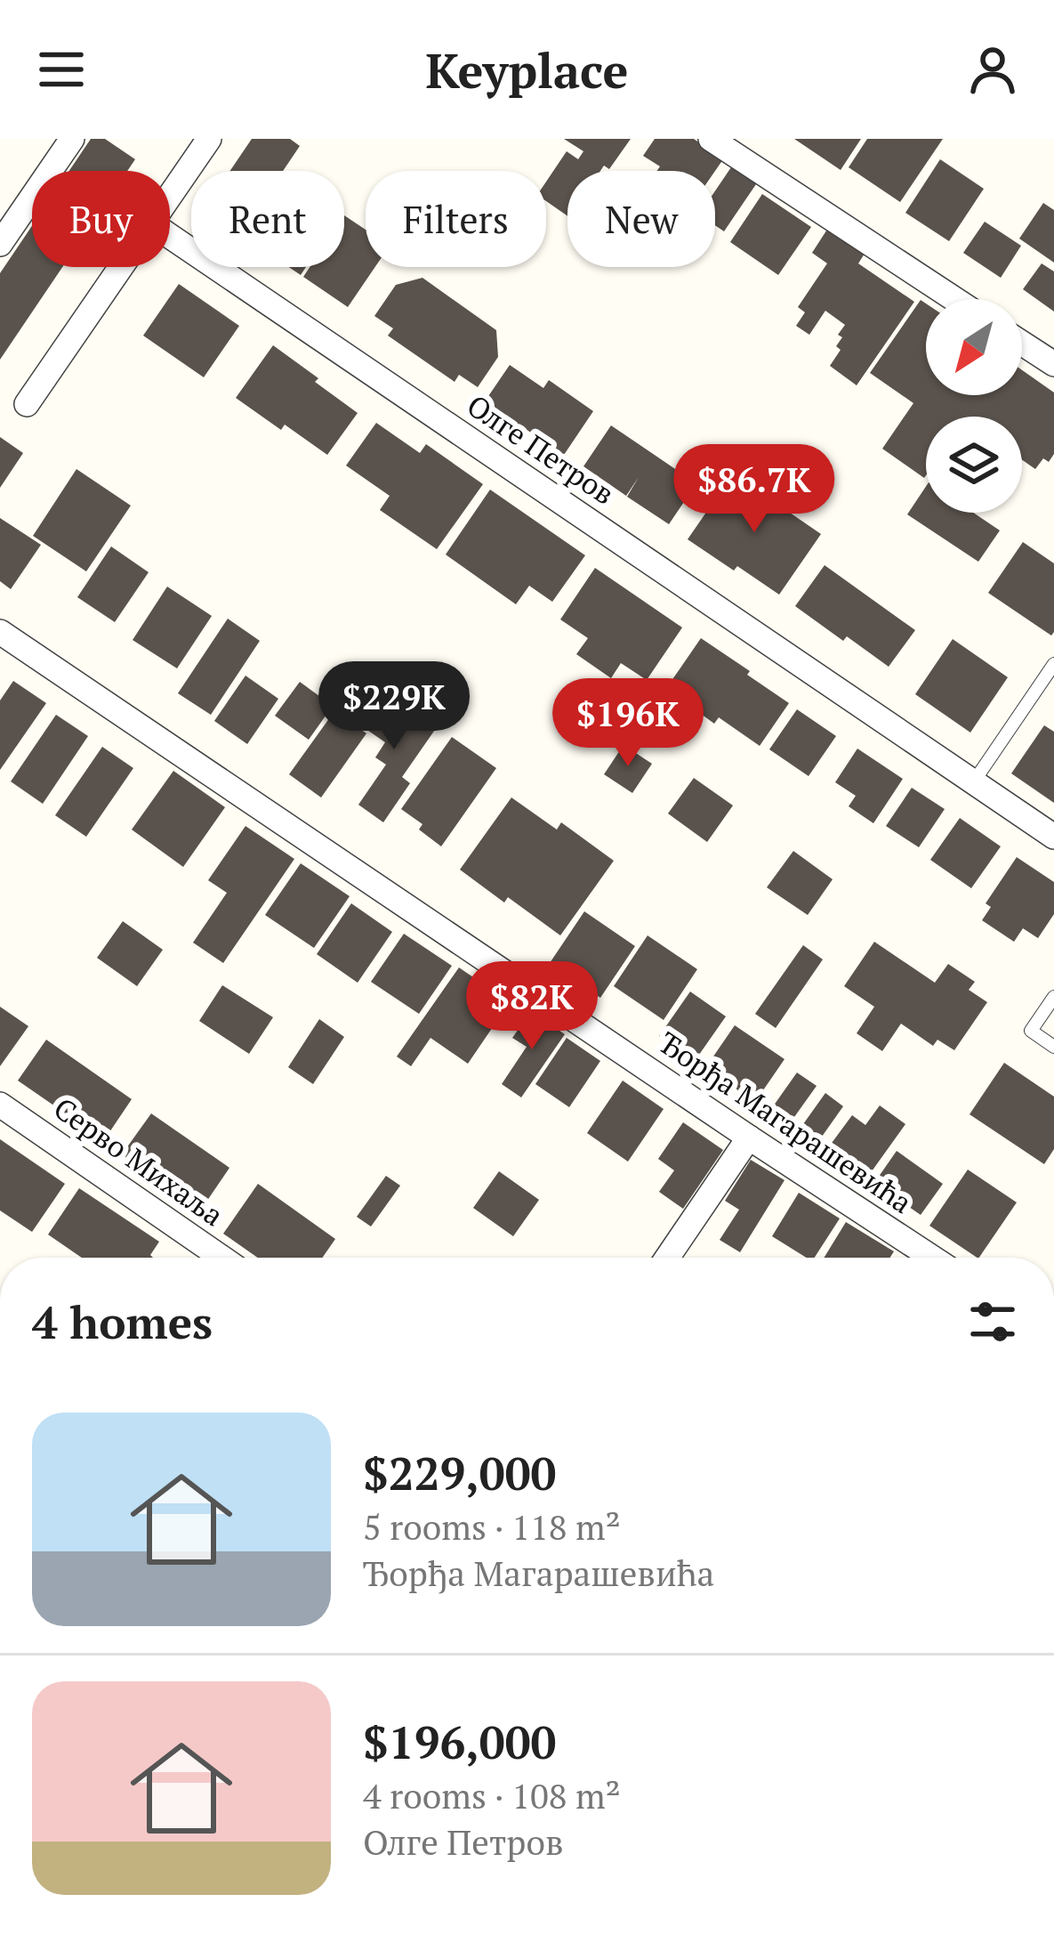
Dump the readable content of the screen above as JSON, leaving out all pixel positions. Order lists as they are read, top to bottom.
{
  "streets": {
    "street": ["Олге Петров", "Ђорђа Магарашевића", "Серво Михаља"]
  },
  "north": "bottom left",
  "page": {
    "header": "Keyplace",
    "chip": [
      "Buy",
      "Rent",
      "Filters",
      "New"
    ],
    "price": [
      "$86.7K",
      "$229K",
      "$196K",
      "$82K"
    ],
    "heading": "4 homes",
    "list": [
      {
        "name": "$229,000",
        "note": "5 rooms · 118 m² · Ђорђа Магарашевића"
      },
      {
        "name": "$196,000",
        "note": "4 rooms · 108 m² · Олге Петров"
      }
    ]
  }
}
